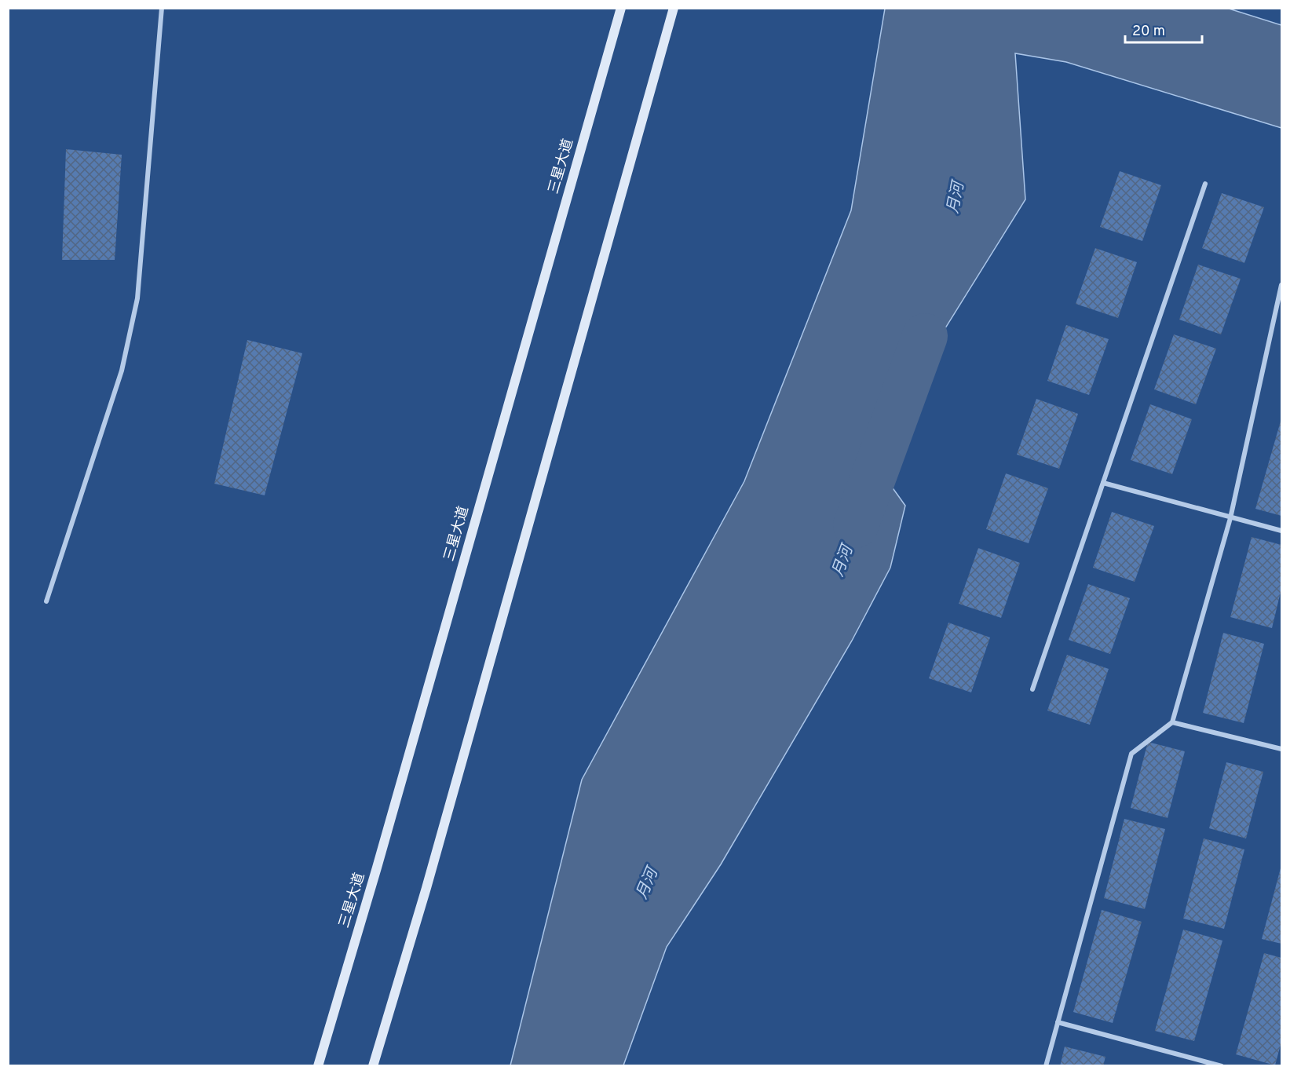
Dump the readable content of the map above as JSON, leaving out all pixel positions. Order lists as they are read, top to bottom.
{
  "streets": {
    "street": ["三星大道"]
  },
  "water": ["月河"],
  "scale_bar": "20 m"
}
